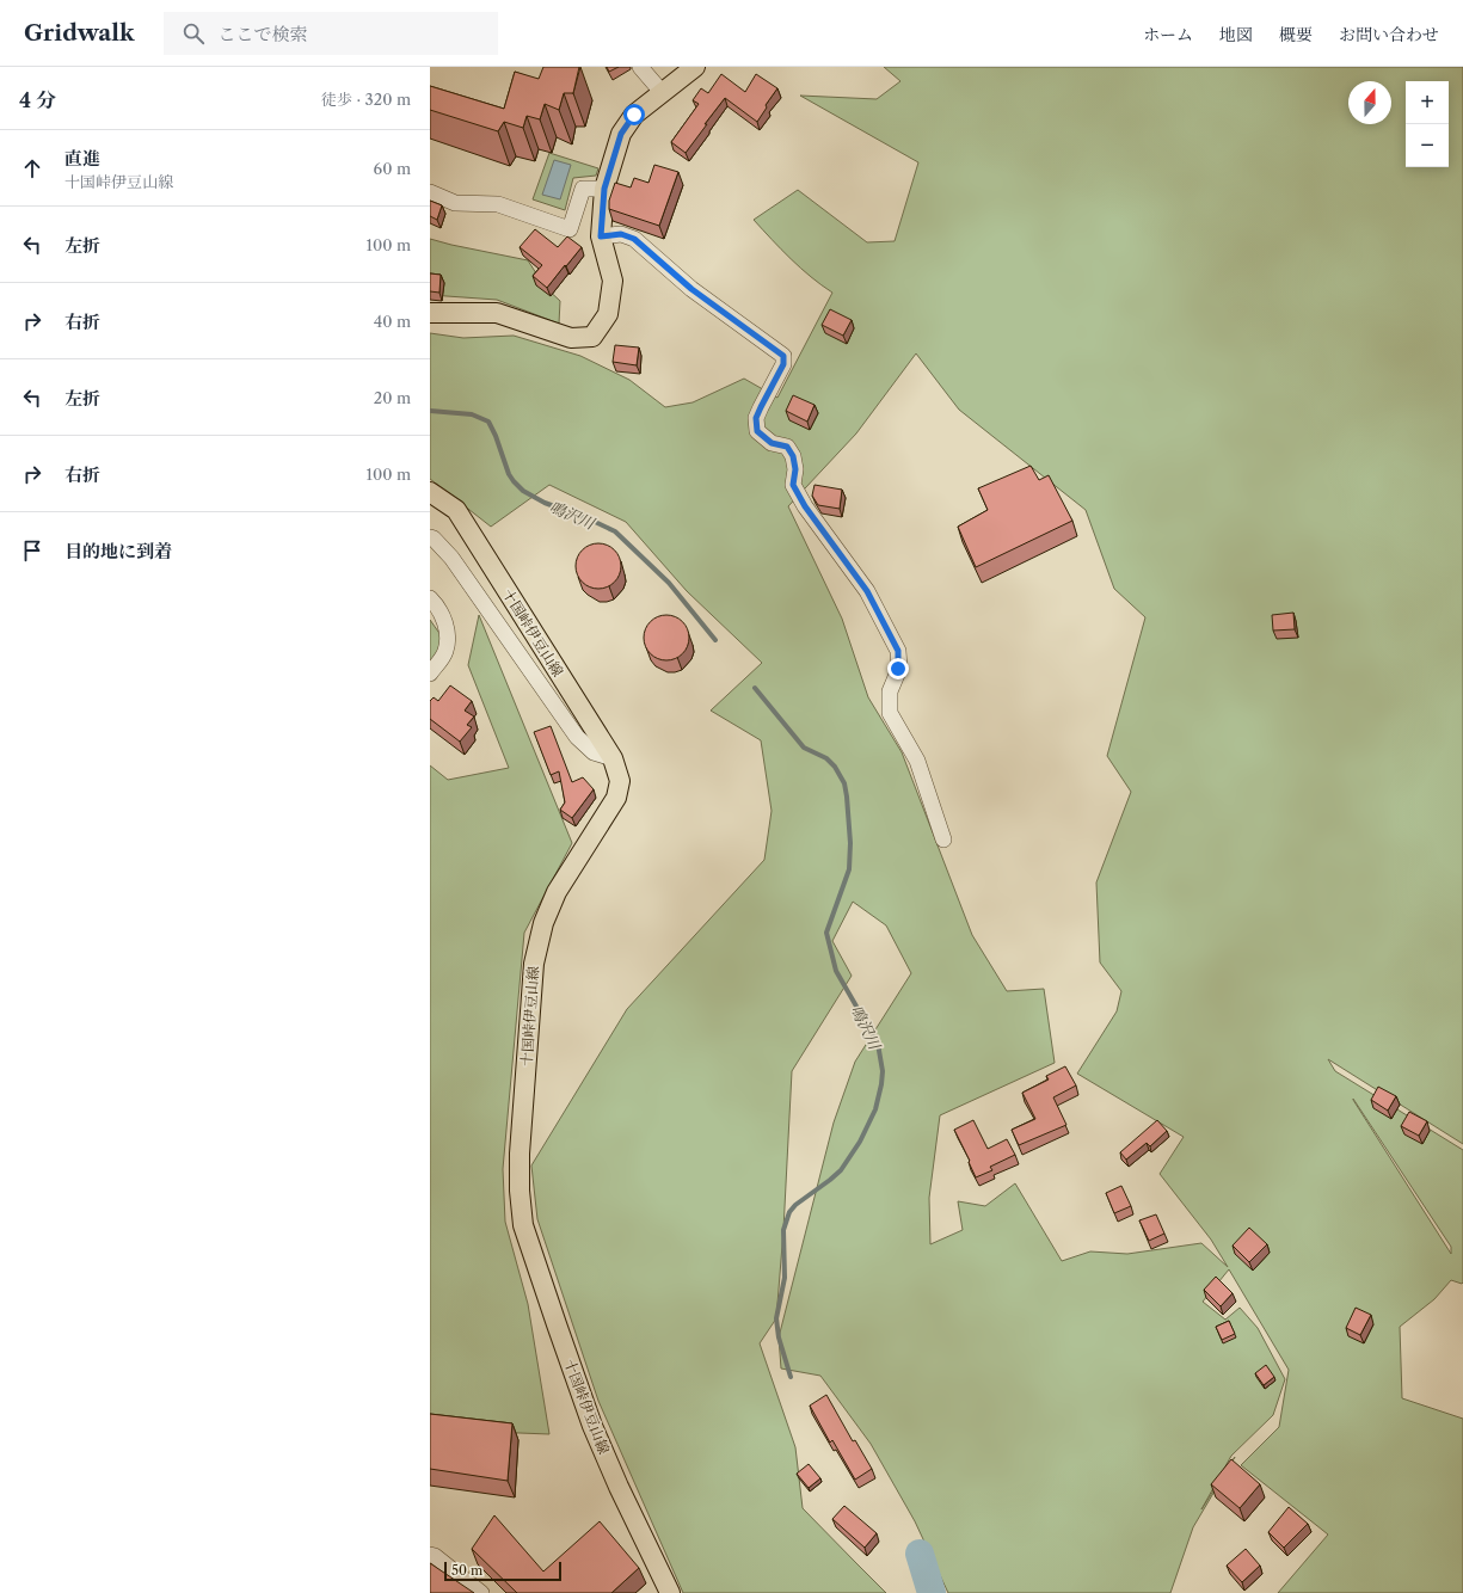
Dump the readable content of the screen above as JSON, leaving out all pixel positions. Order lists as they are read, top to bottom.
{
  "streets": {
    "main road": ["十国峠伊豆山線"]
  },
  "water": ["鳴沢川"],
  "scale_bar": "50 m",
  "north": "top",
  "page": {
    "header": "Gridwalk",
    "search": "ここで検索",
    "nav": [
      "ホーム",
      "地図",
      "概要",
      "お問い合わせ"
    ],
    "heading": ["4 分", "徒歩 · 320 m"],
    "map_buttons": ["+", "−"],
    "list": [
      ["直進", "十国峠伊豆山線", "60 m"],
      ["左折", "100 m"],
      ["右折", "40 m"],
      ["左折", "20 m"],
      ["右折", "100 m"],
      "目的地に到着"
    ],
    "scale": "50 m"
  }
}
